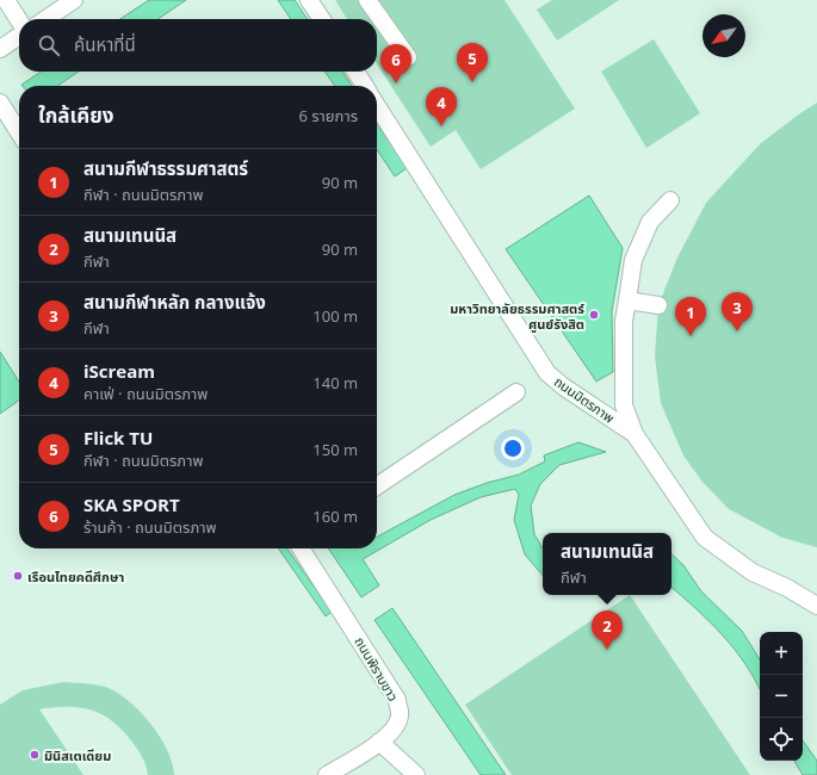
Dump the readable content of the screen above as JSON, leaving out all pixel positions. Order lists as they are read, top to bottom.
{
  "streets": {
    "street": ["ถนนมิตรภาพ", "ถนนพิราบขาว"]
  },
  "places": ["มหาวิทยาลัยธรรมศาสตร์ ศูนย์รังสิต", "เรือนไทยคดีศึกษา", "มินิสเตเดียม"],
  "north": "bottom left",
  "page": {
    "search": "ค้นหาที่นี่",
    "pins": [
      "5",
      "6",
      "4",
      "3",
      "1",
      "2"
    ],
    "heading": ["ใกล้เคียง", "6 รายการ"],
    "list": [
      {
        "mark": "1",
        "name": "สนามกีฬาธรรมศาสตร์",
        "note": "กีฬา · ถนนมิตรภาพ",
        "value": "90 m"
      },
      {
        "mark": "2",
        "name": "สนามเทนนิส",
        "note": "กีฬา",
        "value": "90 m"
      },
      {
        "mark": "3",
        "name": "สนามกีฬาหลัก กลางแจ้ง",
        "note": "กีฬา",
        "value": "100 m"
      },
      {
        "mark": "4",
        "name": "iScream",
        "note": "คาเฟ่ · ถนนมิตรภาพ",
        "value": "140 m"
      },
      {
        "mark": "5",
        "name": "Flick TU",
        "note": "กีฬา · ถนนมิตรภาพ",
        "value": "150 m"
      },
      {
        "mark": "6",
        "name": "SKA SPORT",
        "note": "ร้านค้า · ถนนมิตรภาพ",
        "value": "160 m"
      }
    ],
    "popup": ["สนามเทนนิส", "กีฬา"],
    "map_buttons": ["+", "−"]
  }
}
